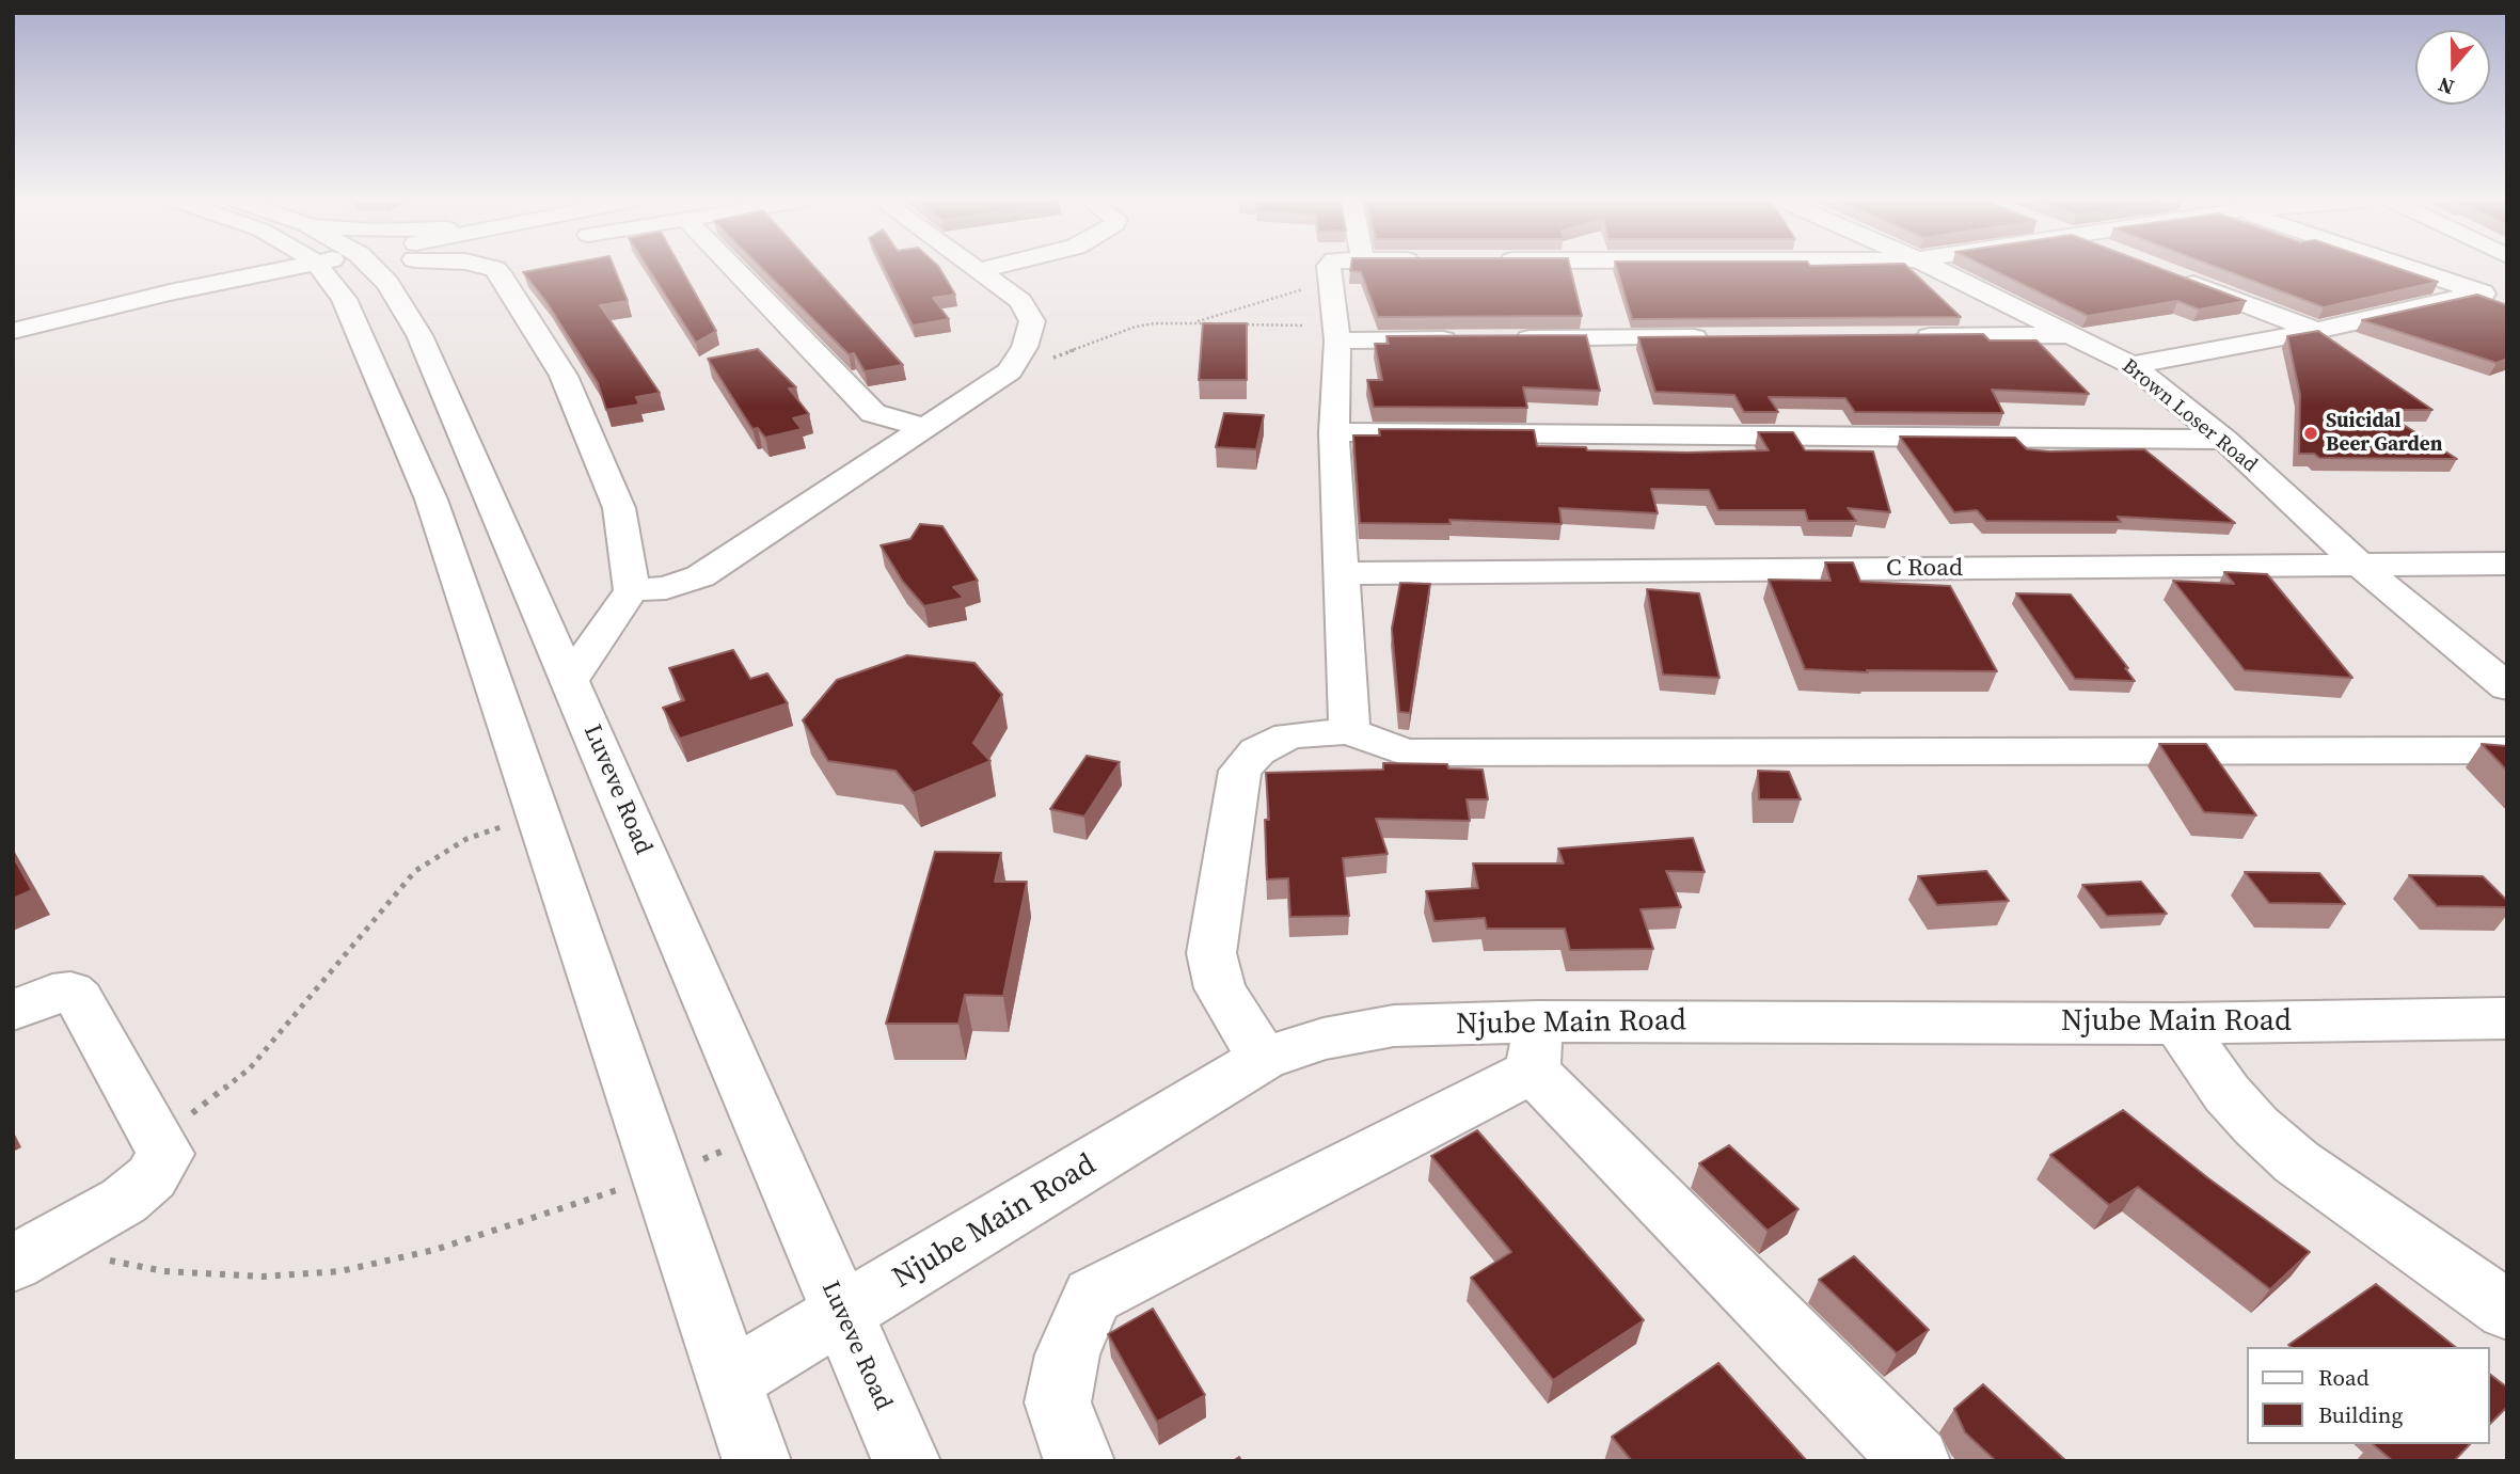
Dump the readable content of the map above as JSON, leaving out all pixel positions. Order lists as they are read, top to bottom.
{
  "streets": {
    "street": [
      "Brown Loser Road",
      "C Road",
      "Luveve Road",
      "Njube Main Road"
    ]
  },
  "crossings": [
    ["Brown Loser Road", "C Road"],
    ["Luveve Road", "Njube Main Road"]
  ],
  "places": ["Suicidal Beer Garden"],
  "legend": ["Road", "Building"],
  "north": "bottom"
}
